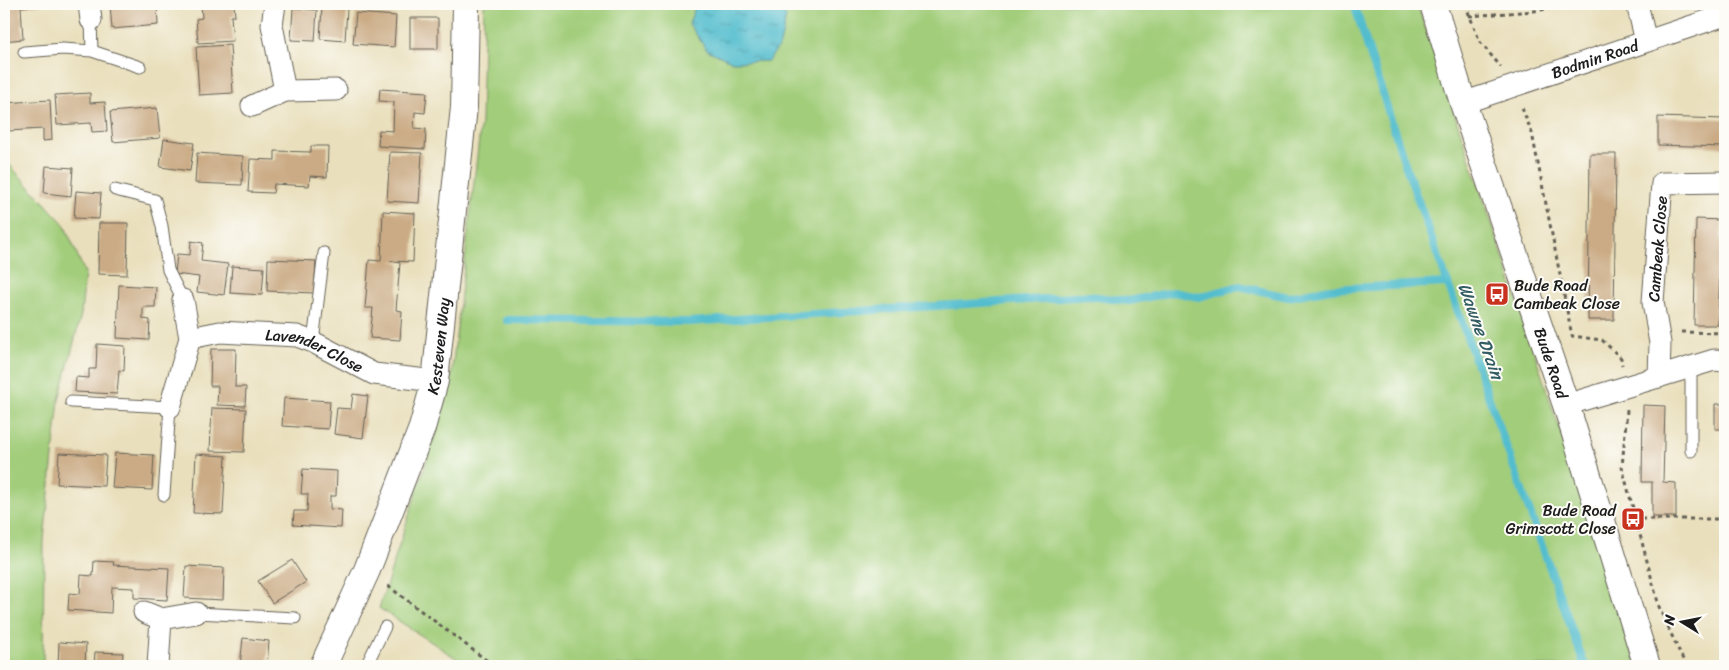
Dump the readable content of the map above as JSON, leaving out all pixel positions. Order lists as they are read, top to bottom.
{
  "streets": {
    "street": [
      "Bodmin Road",
      "Cambeak Close",
      "Kesteven Way",
      "Lavender Close",
      "Bude Road"
    ]
  },
  "crossings": [
    ["Bodmin Road", "Bude Road"],
    ["Kesteven Way", "Lavender Close"]
  ],
  "water": ["Wawne Drain"],
  "places": {
    "bus stop": ["Bude Road Cambeak Close", "Bude Road Grimscott Close"]
  },
  "north": "left"
}
